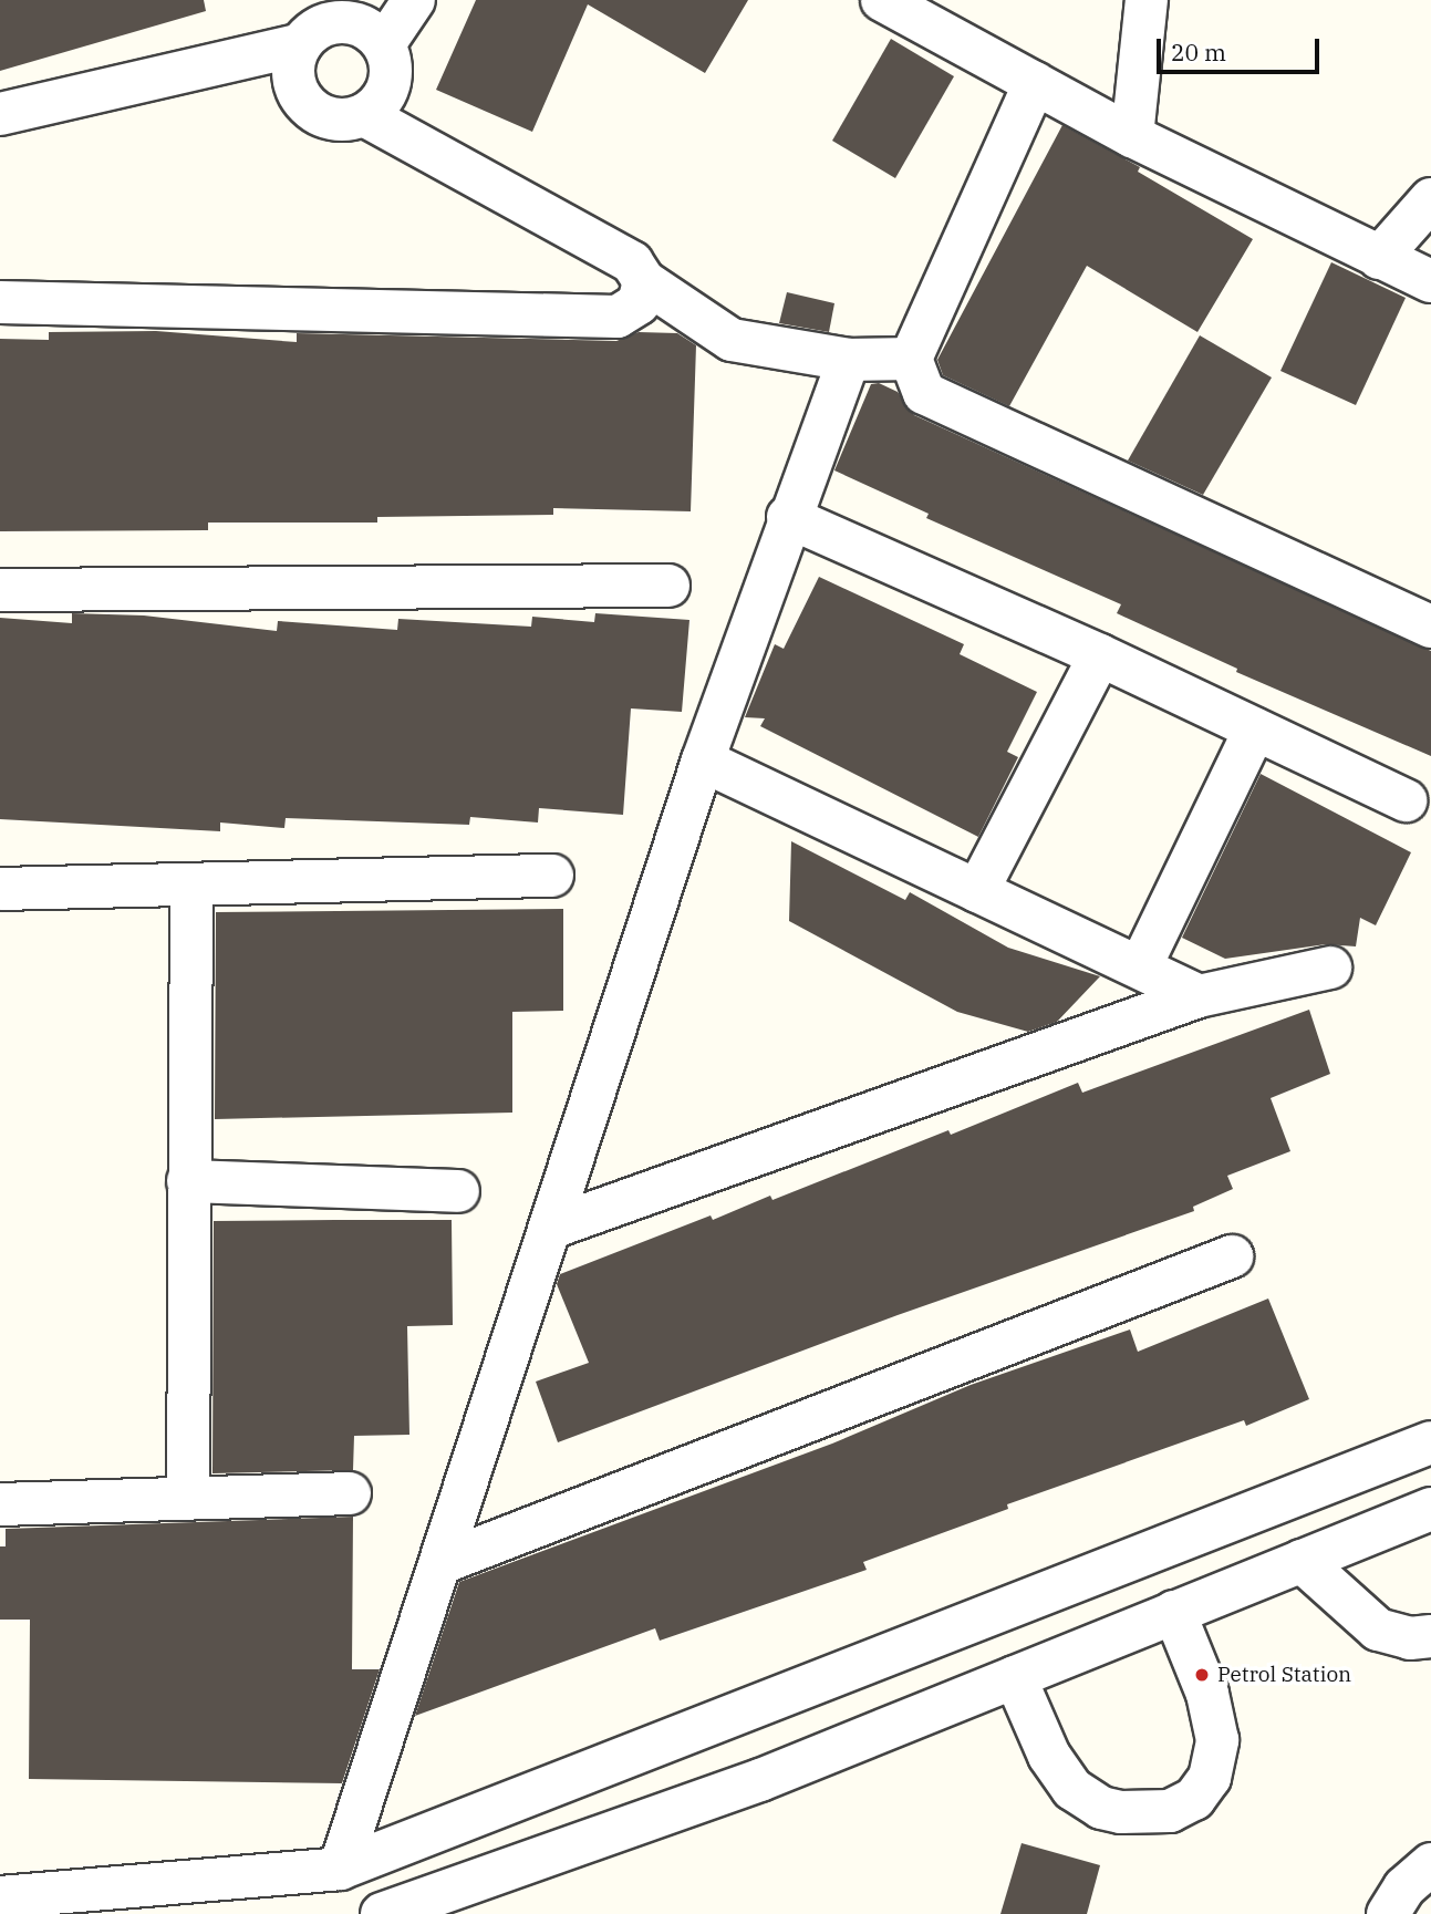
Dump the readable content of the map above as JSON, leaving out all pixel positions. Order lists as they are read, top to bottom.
{
  "places": ["Petrol Station"],
  "scale_bar": "20 m"
}
